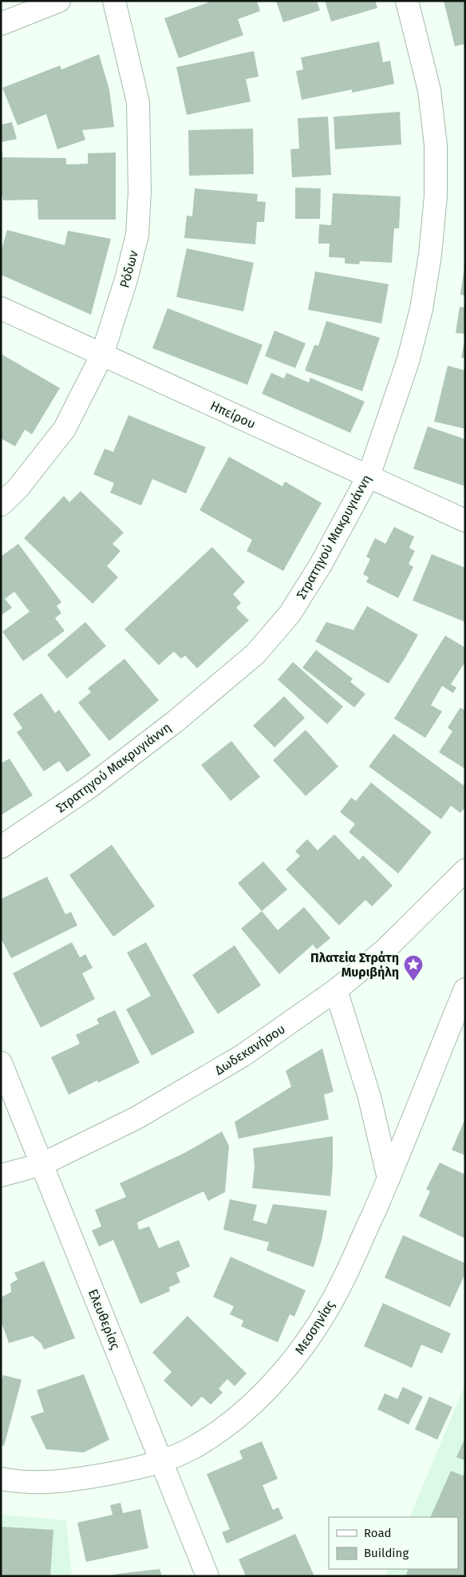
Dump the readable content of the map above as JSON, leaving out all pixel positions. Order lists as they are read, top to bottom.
{
  "streets": {
    "street": [
      "Ρόδων",
      "Ηπείρου",
      "Στρατηγού Μακρυγιάννη",
      "Δωδεκανήσου",
      "Ελευθερίας",
      "Μεσσηνίας"
    ]
  },
  "crossings": [
    ["Ρόδων", "Ηπείρου"],
    ["Ηπείρου", "Στρατηγού Μακρυγιάννη"],
    ["Δωδεκανήσου", "Ελευθερίας"],
    ["Ελευθερίας", "Μεσσηνίας"]
  ],
  "places": {
    "place": ["Πλατεία Στράτη Μυριβήλη"]
  },
  "legend": ["Road", "Building"]
}
